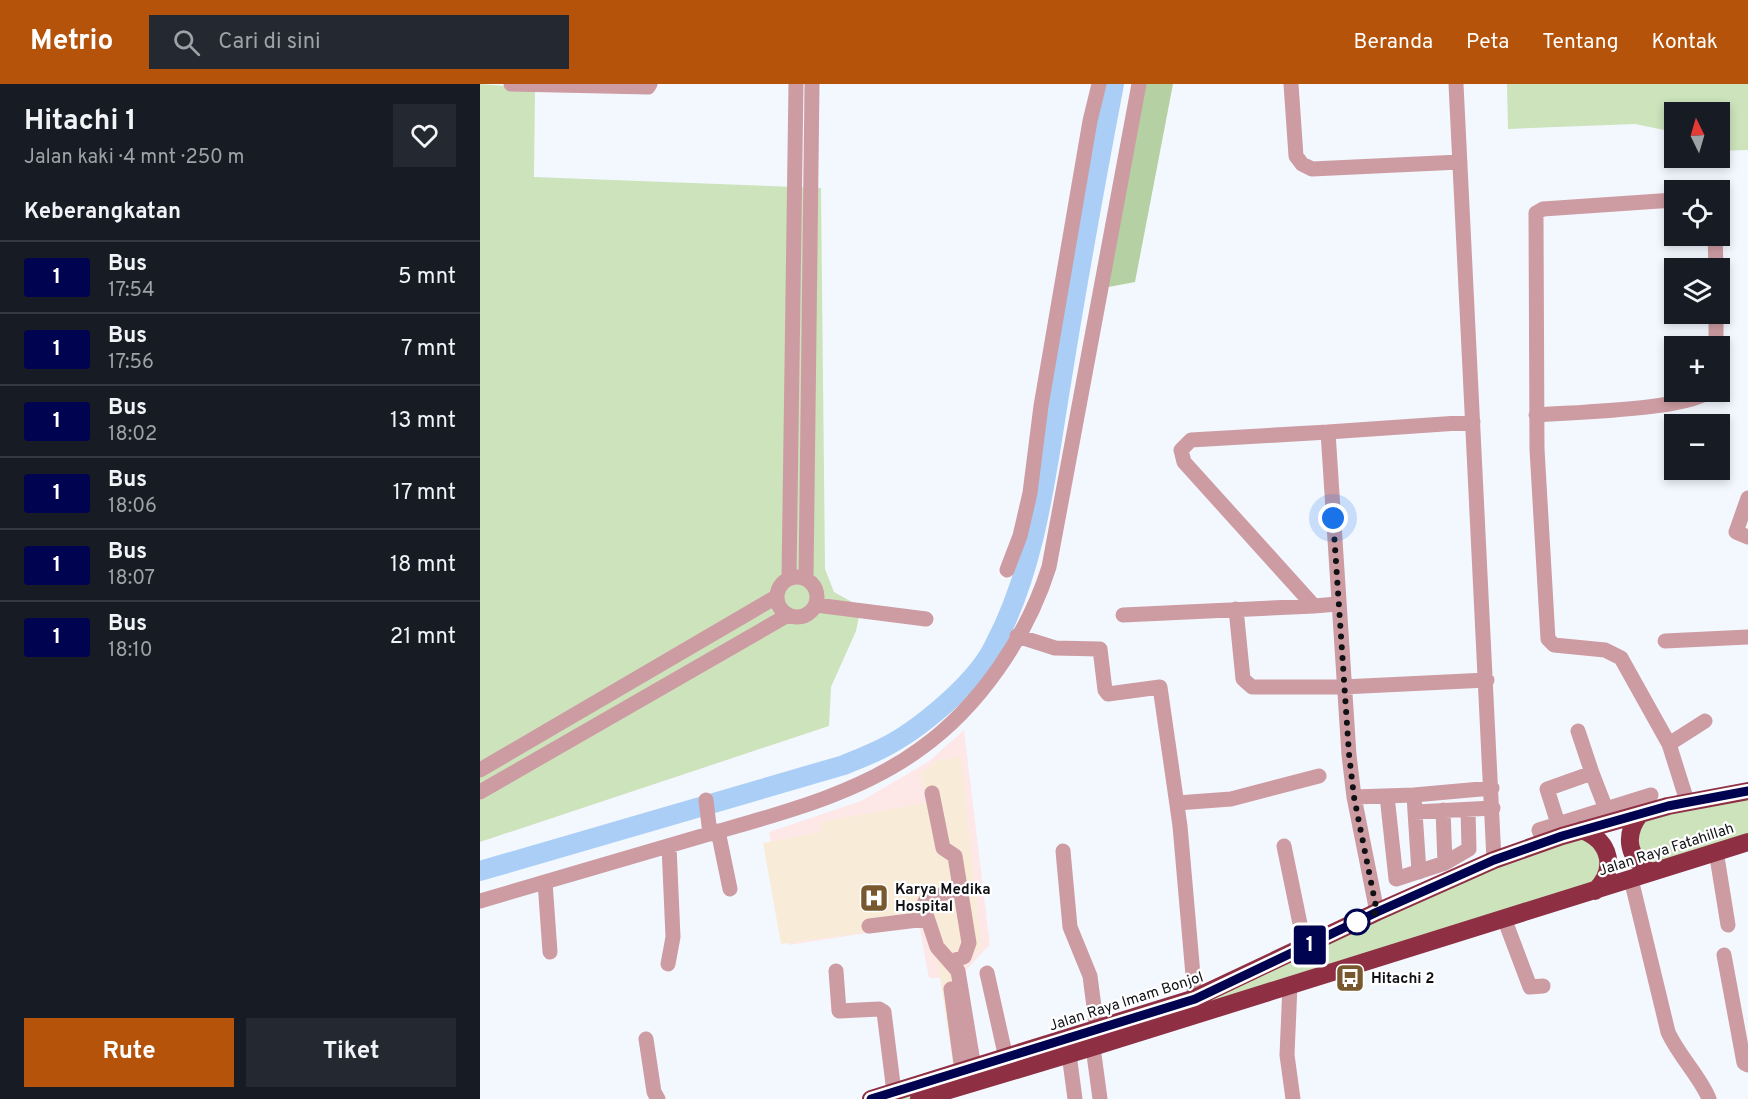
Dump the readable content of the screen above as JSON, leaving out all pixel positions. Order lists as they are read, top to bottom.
{
  "streets": {
    "highway": ["Jalan Raya Fatahillah", "Jalan Raya Imam Bonjol"]
  },
  "crossings": [
    ["Jalan Raya Fatahillah", "Jalan Raya Imam Bonjol"]
  ],
  "places": {
    "hospital": ["Karya Medika Hospital"],
    "bus stop": ["Hitachi 2"]
  },
  "lines": ["bus line 1"],
  "north": "top",
  "page": {
    "header": "Metrio",
    "search": "Cari di sini",
    "nav": [
      "Beranda",
      "Peta",
      "Tentang",
      "Kontak"
    ],
    "heading": [
      ["Hitachi 1", "Jalan kaki · 4 mnt · 250 m"],
      "Keberangkatan"
    ],
    "on_map": "1",
    "map_buttons": ["+", "−"],
    "list": [
      {
        "mark": "1",
        "name": "Bus",
        "note": "17:54",
        "value": "5 mnt"
      },
      {
        "mark": "1",
        "name": "Bus",
        "note": "17:56",
        "value": "7 mnt"
      },
      {
        "mark": "1",
        "name": "Bus",
        "note": "18:02",
        "value": "13 mnt"
      },
      {
        "mark": "1",
        "name": "Bus",
        "note": "18:06",
        "value": "17 mnt"
      },
      {
        "mark": "1",
        "name": "Bus",
        "note": "18:07",
        "value": "18 mnt"
      },
      {
        "mark": "1",
        "name": "Bus",
        "note": "18:10",
        "value": "21 mnt"
      }
    ],
    "buttons": ["Rute", "Tiket"]
  }
}
